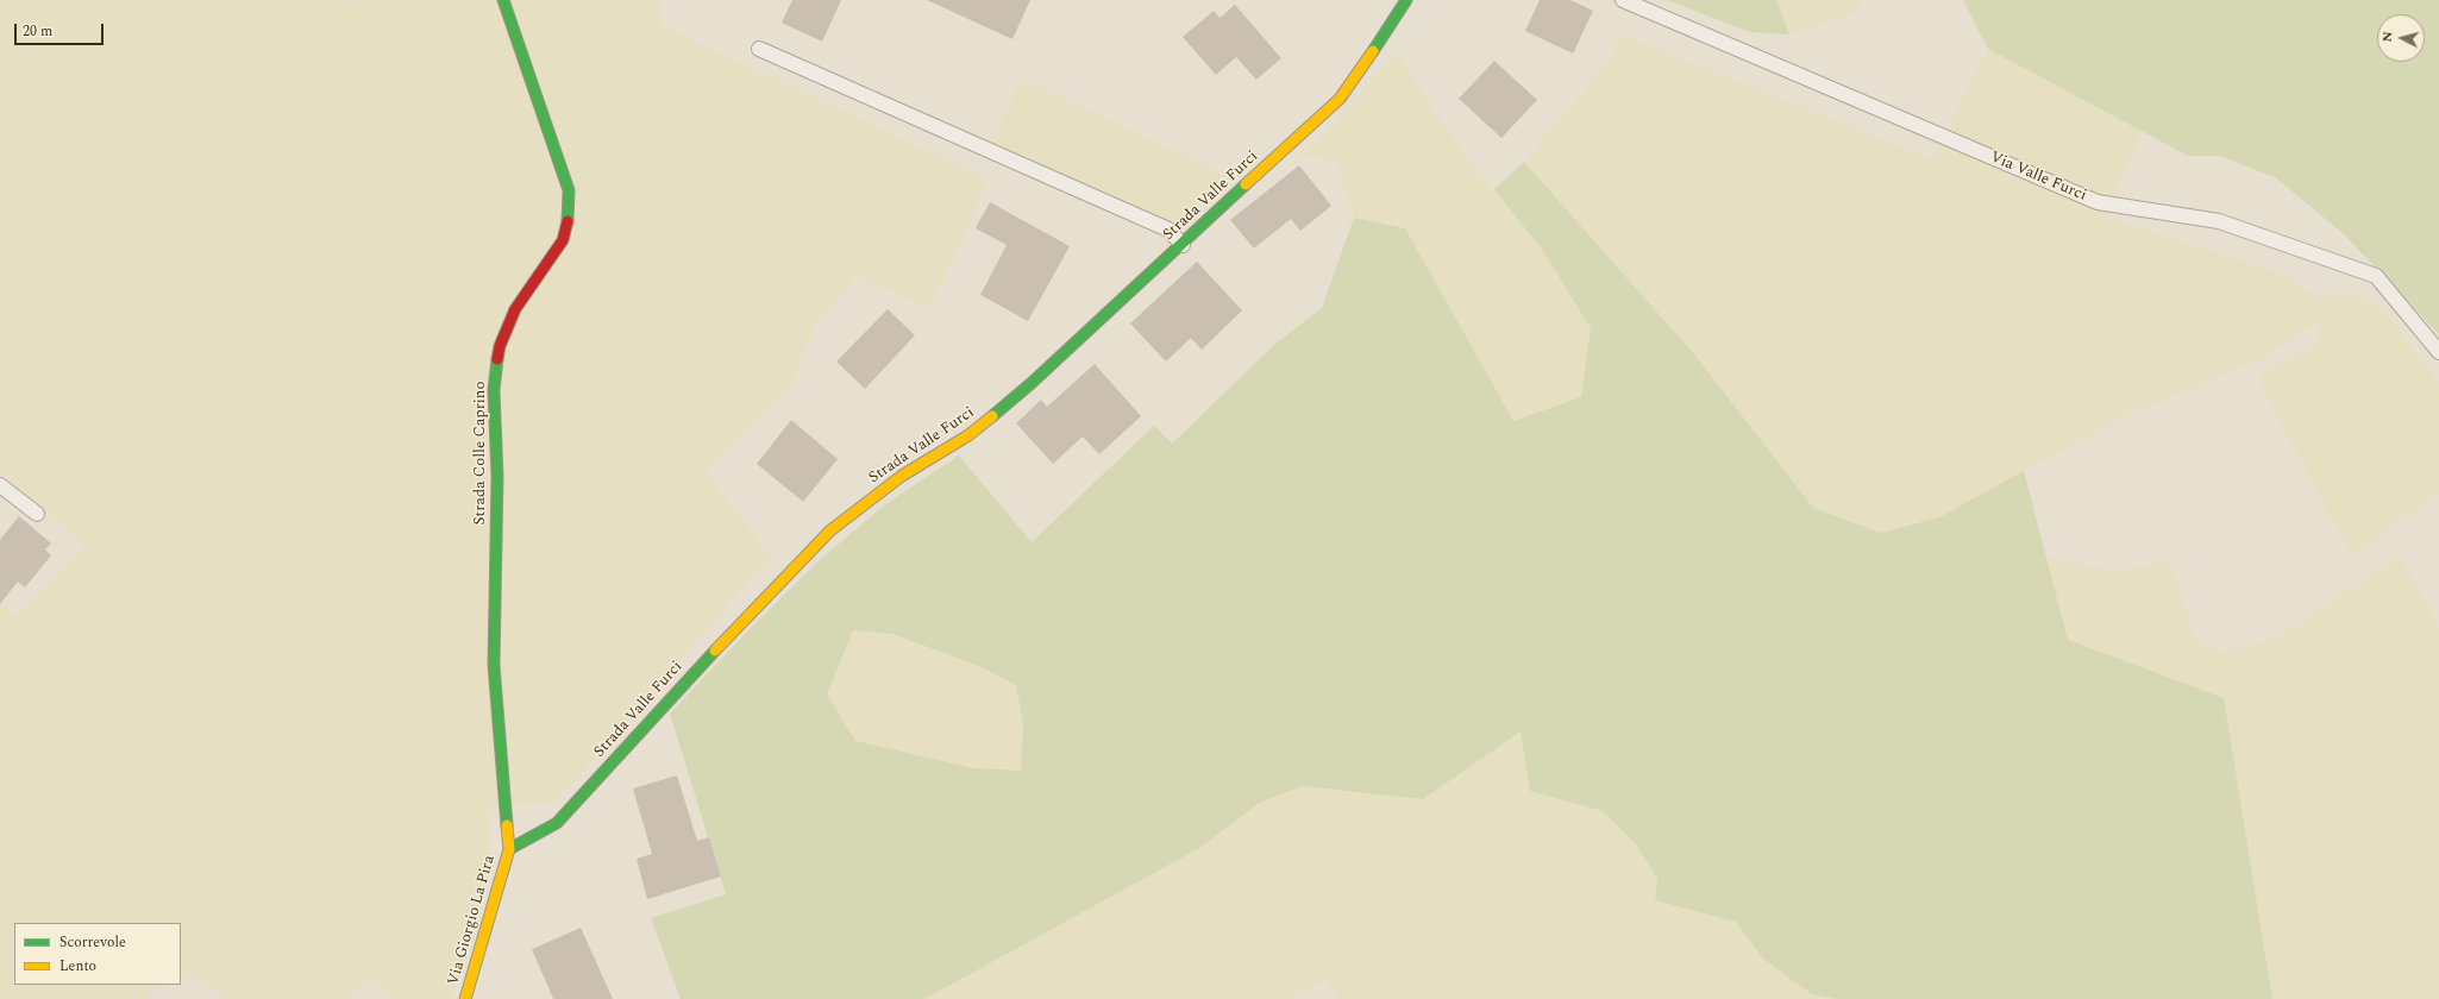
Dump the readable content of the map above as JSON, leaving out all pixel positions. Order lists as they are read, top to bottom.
{
  "streets": {
    "street": ["Strada Valle Furci", "Strada Colle Caprino", "Via Giorgio La Pira"],
    "lane": ["Via Valle Furci"]
  },
  "crossings": [
    ["Strada Valle Furci", "Strada Colle Caprino"],
    ["Strada Valle Furci", "Via Giorgio La Pira"],
    ["Strada Colle Caprino", "Via Giorgio La Pira"]
  ],
  "legend": ["Scorrevole", "Lento"],
  "scale_bar": "20 m",
  "north": "left"
}
